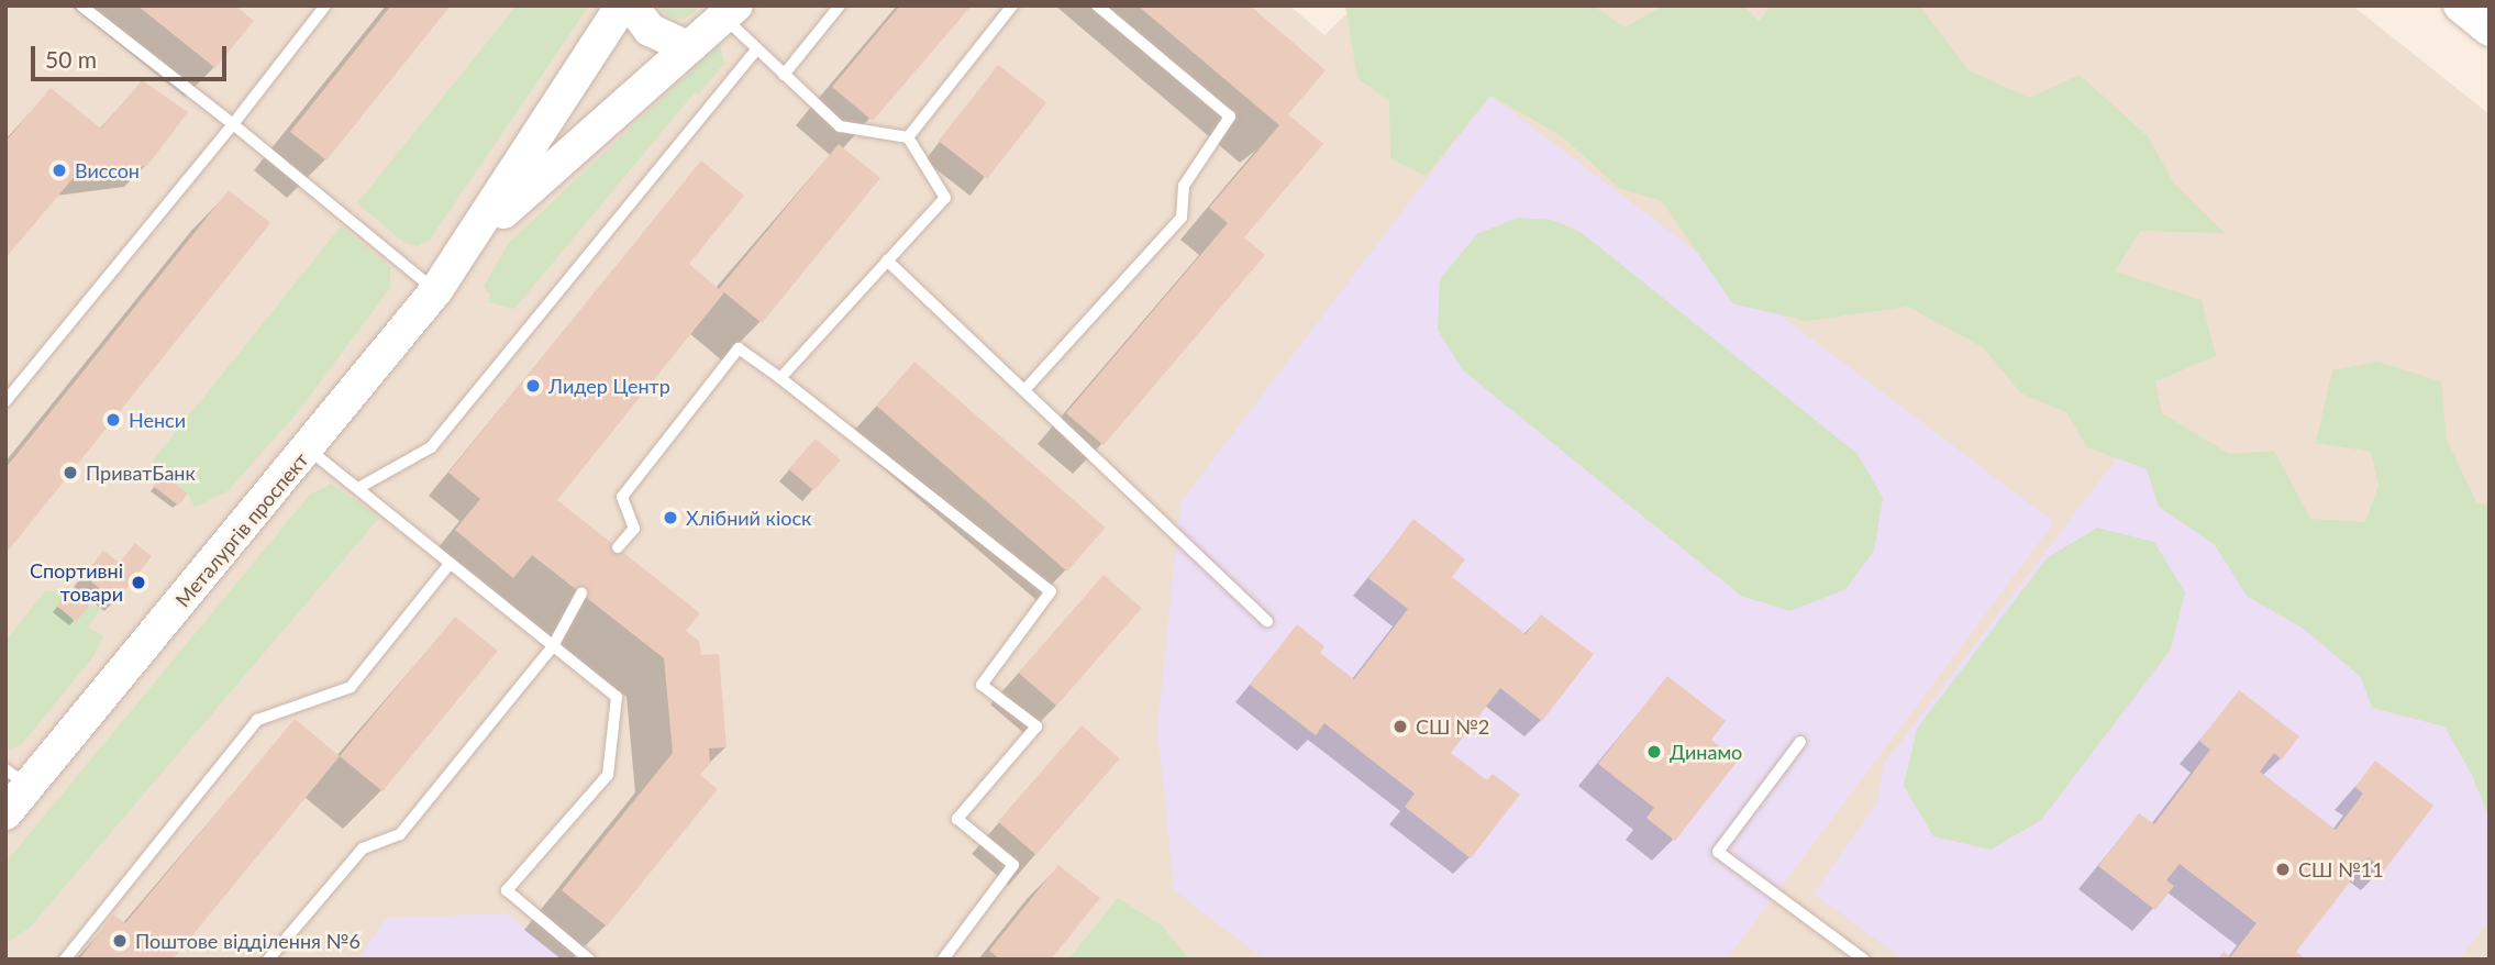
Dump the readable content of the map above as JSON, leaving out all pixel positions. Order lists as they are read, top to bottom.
{
  "streets": {
    "street": ["Металургів проспект"]
  },
  "places": [
    "Виссон",
    "Лидер Центр",
    "Ненси",
    "ПриватБанк",
    "Хлібний кіоск",
    "Спортивні товари",
    "СШ №2",
    "Динамо",
    "СШ №11",
    "Поштове відділення №6"
  ],
  "scale_bar": "50 m"
}
